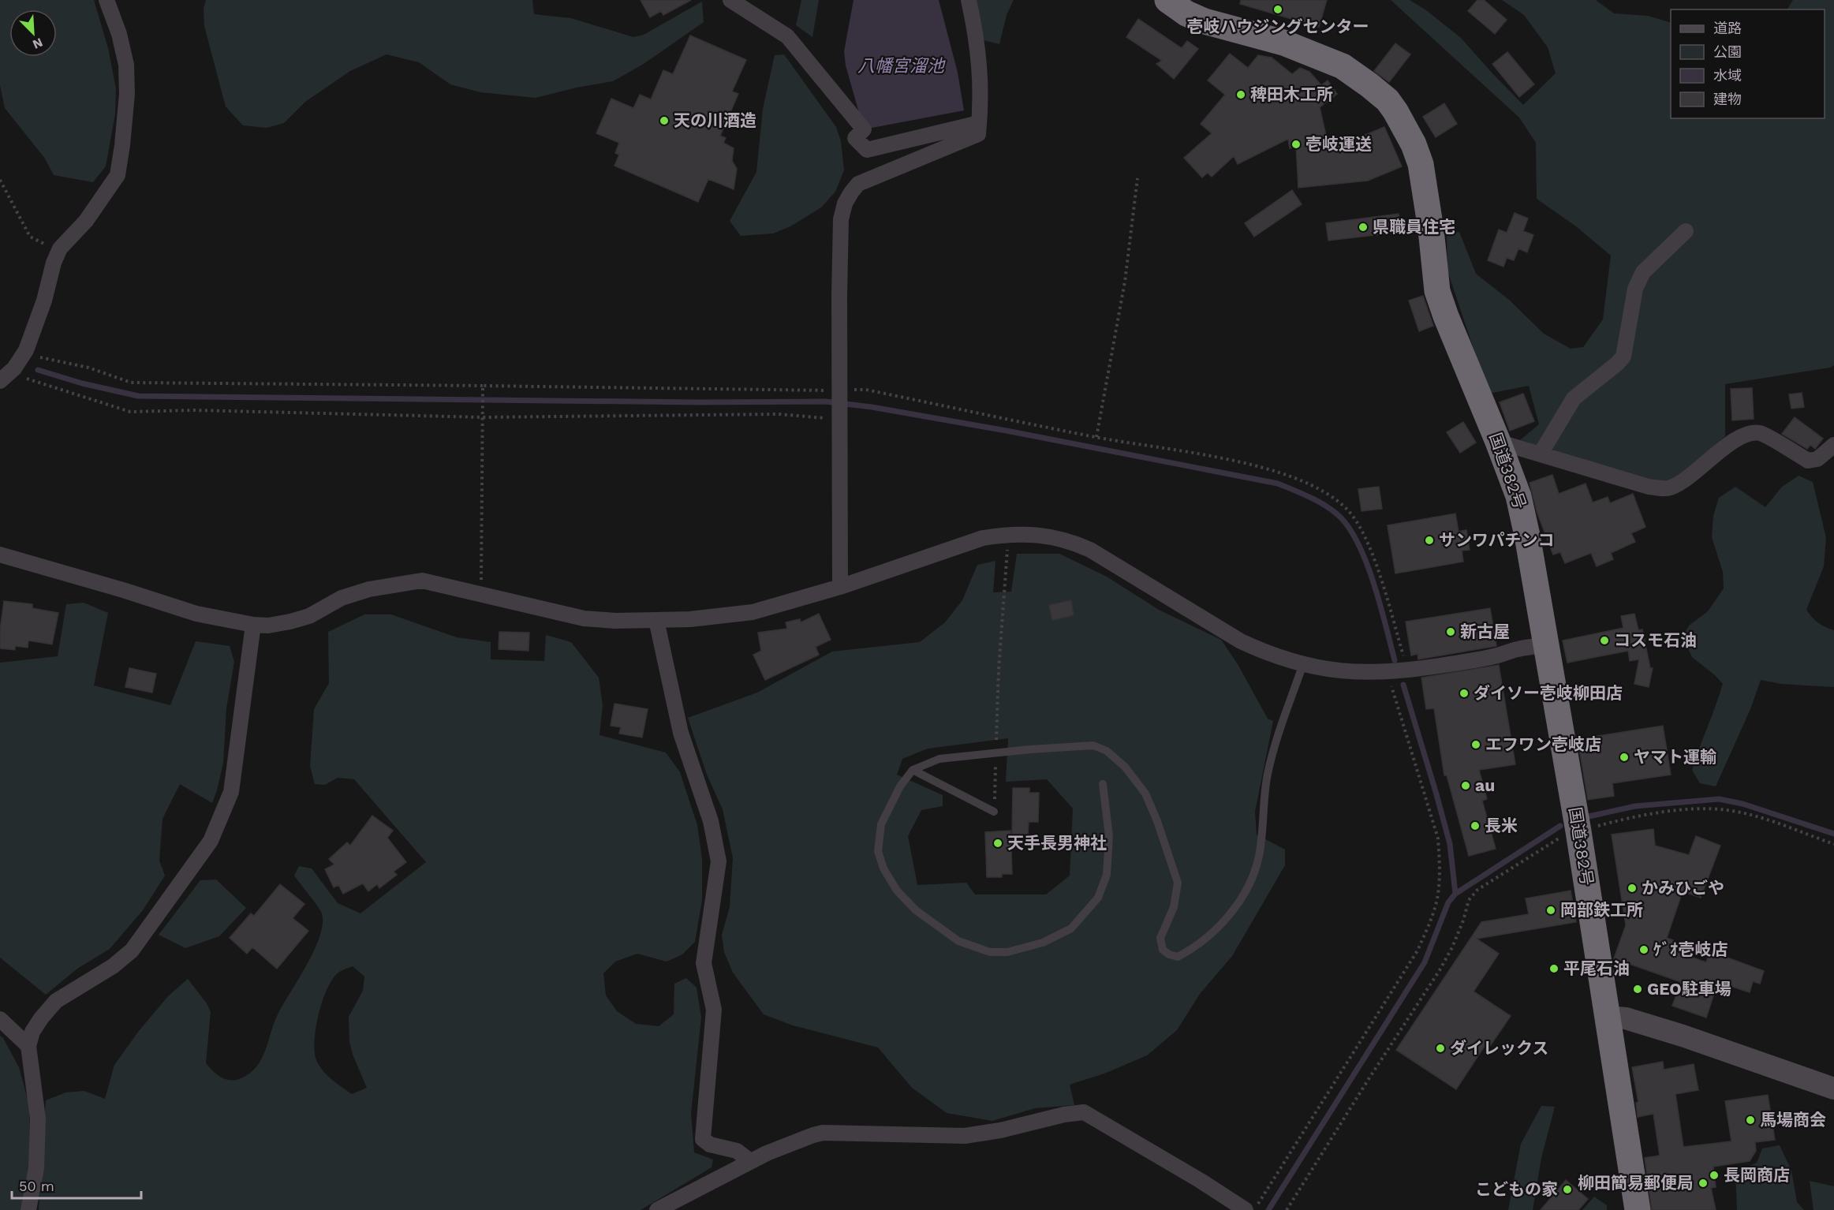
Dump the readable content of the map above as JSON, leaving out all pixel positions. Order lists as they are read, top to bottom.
{
  "streets": {
    "highway": ["国道382号"]
  },
  "water": ["八幡宮溜池"],
  "places": [
    "壱岐ハウジングセンター",
    "稗田木工所",
    "天の川酒造",
    "壱岐運送",
    "県職員住宅",
    "サンワパチンコ",
    "新古屋",
    "コスモ石油",
    "ダイソー壱岐柳田店",
    "エフワン壱岐店",
    "ヤマト運輸",
    "au",
    "長米",
    "天手長男神社",
    "かみひごや",
    "岡部鉄工所",
    "ｹﾞｵ壱岐店",
    "平尾石油",
    "GEO駐車場",
    "ダイレックス",
    "馬場商会",
    "長岡商店",
    "柳田簡易郵便局",
    "こどもの家"
  ],
  "legend": [
    "道路",
    "公園",
    "水域",
    "建物"
  ],
  "scale_bar": "50 m",
  "north": "bottom right"
}
